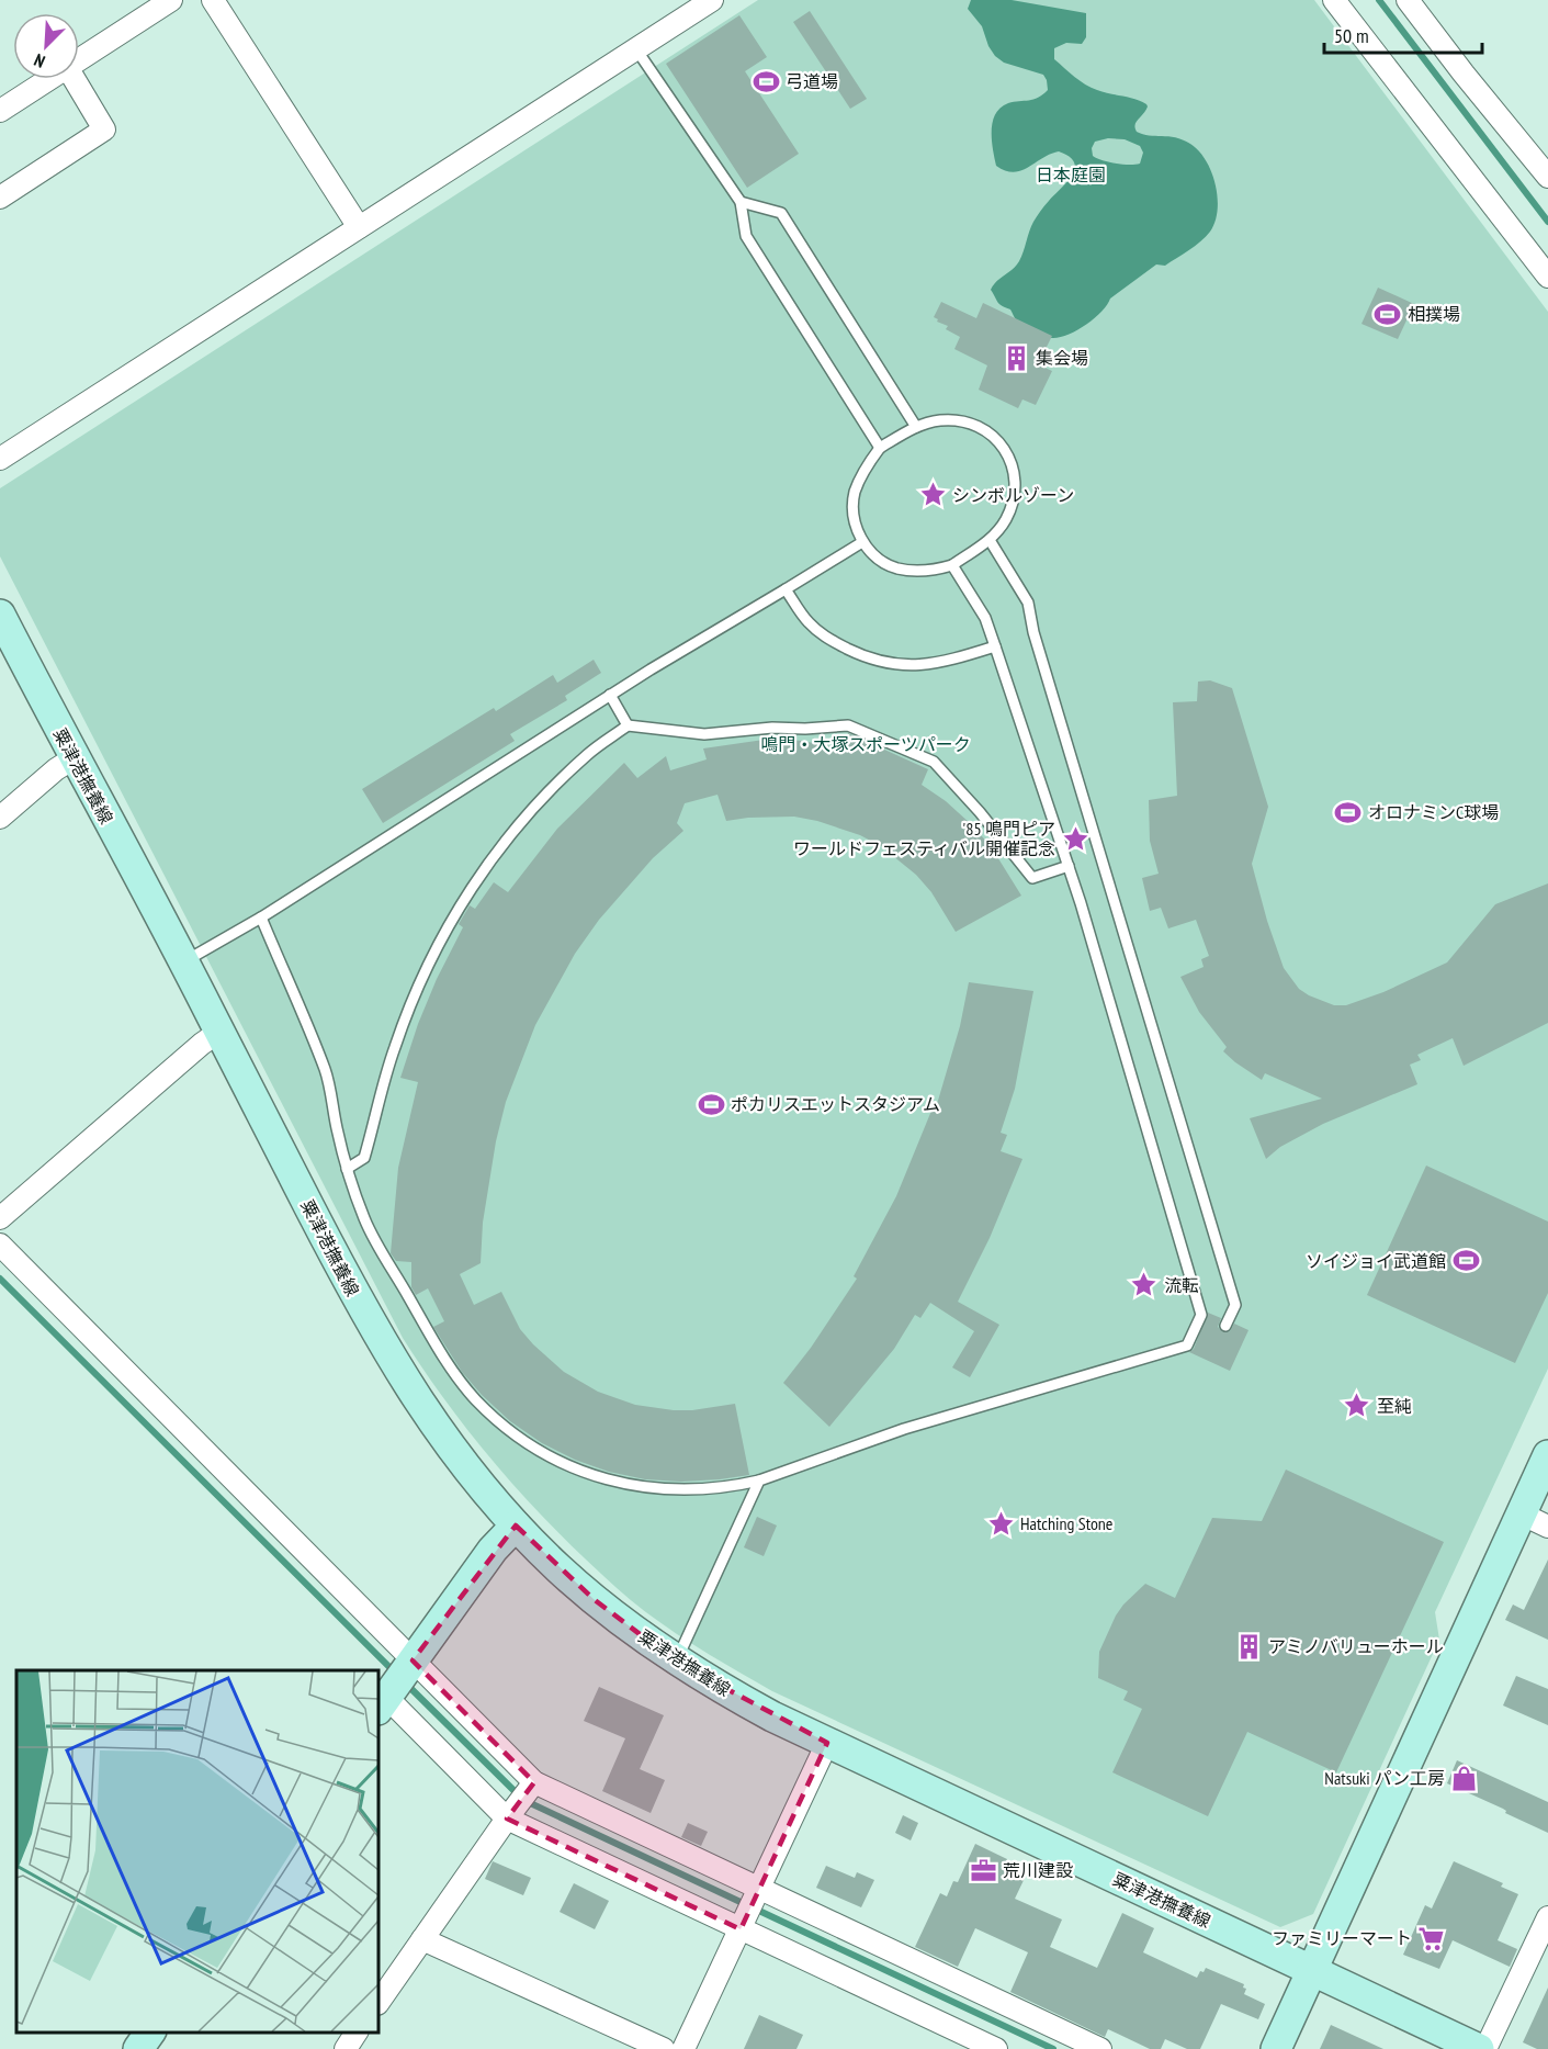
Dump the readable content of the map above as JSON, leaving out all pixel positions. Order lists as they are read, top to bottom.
{
  "streets": {
    "main road": ["粟津港撫養線"]
  },
  "parks": ["日本庭園", "鳴門・大塚スポーツパーク"],
  "places": {
    "sports": [
      "弓道場",
      "相撲場",
      "オロナミンC球場",
      "ポカリスエットスタジアム",
      "ソイジョイ武道館"
    ],
    "building": ["集会場", "アミノバリューホール"],
    "place": [
      "シンボルゾーン",
      "'85 鳴門ピア ワールドフェスティバル開催記念",
      "流転",
      "至純",
      "Hatching Stone"
    ],
    "shop": ["Natsuki パン工房"],
    "office": ["荒川建設"],
    "supermarket": ["ファミリーマート"]
  },
  "scale_bar": "50 m",
  "north": "bottom left"
}
